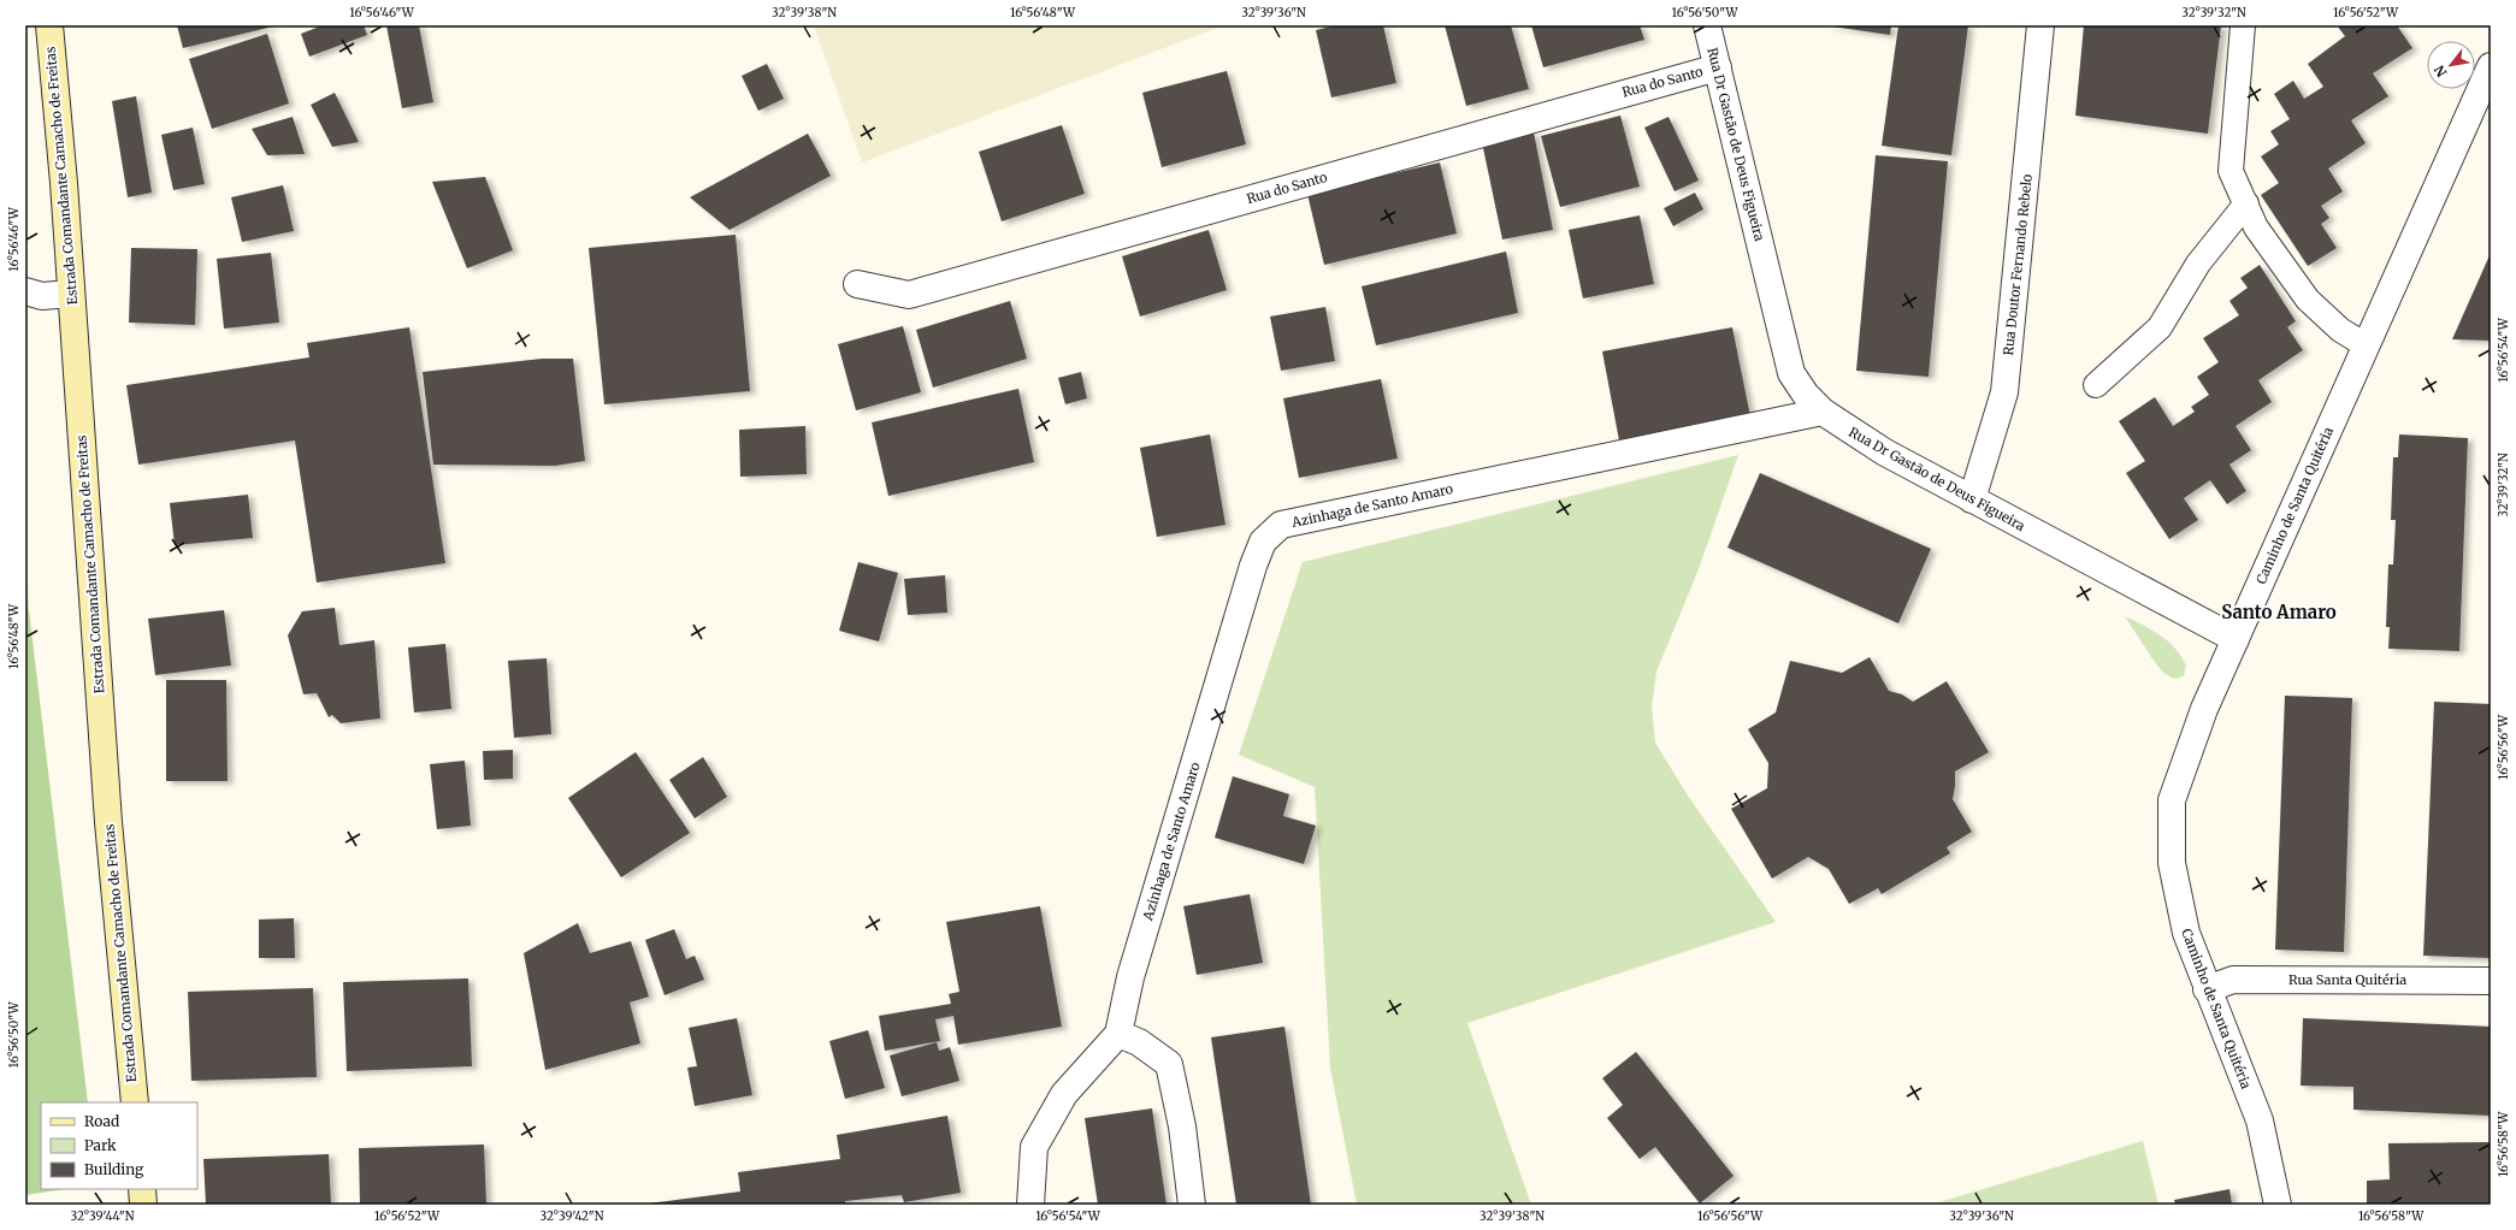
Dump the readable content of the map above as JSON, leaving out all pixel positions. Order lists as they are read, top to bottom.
{
  "streets": {
    "main road": ["Estrada Comandante Camacho de Freitas"],
    "street": [
      "Rua do Santo",
      "Rua Dr Gastão de Deus Figueira",
      "Rua Doutor Fernando Rebelo",
      "Azinhaga de Santo Amaro",
      "Caminho de Santa Quitéria",
      "Rua Santa Quitéria"
    ]
  },
  "crossings": [
    ["Rua do Santo", "Rua Dr Gastão de Deus Figueira"],
    ["Rua Dr Gastão de Deus Figueira", "Rua Doutor Fernando Rebelo"],
    ["Rua Dr Gastão de Deus Figueira", "Azinhaga de Santo Amaro"],
    ["Rua Dr Gastão de Deus Figueira", "Caminho de Santa Quitéria"],
    ["Caminho de Santa Quitéria", "Rua Santa Quitéria"]
  ],
  "districts": ["Santo Amaro"],
  "legend": ["Road", "Park", "Building"],
  "north": "bottom left",
  "coordinates": [
    "16°56'46\"W",
    "32°39'38\"N",
    "16°56'48\"W",
    "32°39'36\"N",
    "16°56'50\"W",
    "32°39'32\"N",
    "16°56'52\"W",
    "16°56'54\"W",
    "16°56'56\"W",
    "16°56'58\"W",
    "32°39'44\"N",
    "32°39'42\"N"
  ]
}
